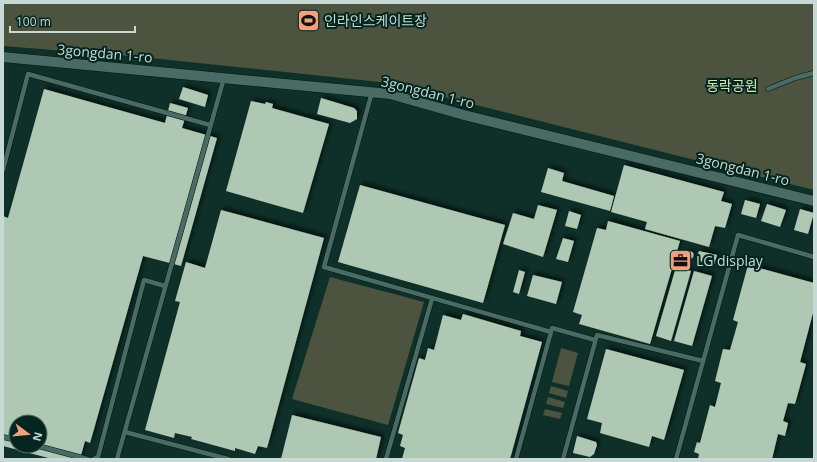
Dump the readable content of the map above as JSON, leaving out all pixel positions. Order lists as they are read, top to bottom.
{
  "streets": {
    "street": ["3gongdan 1-ro"]
  },
  "parks": ["동락공원"],
  "places": {
    "sports": ["인라인스케이트장"],
    "office": ["LG display"]
  },
  "scale_bar": "100 m",
  "north": "right"
}
